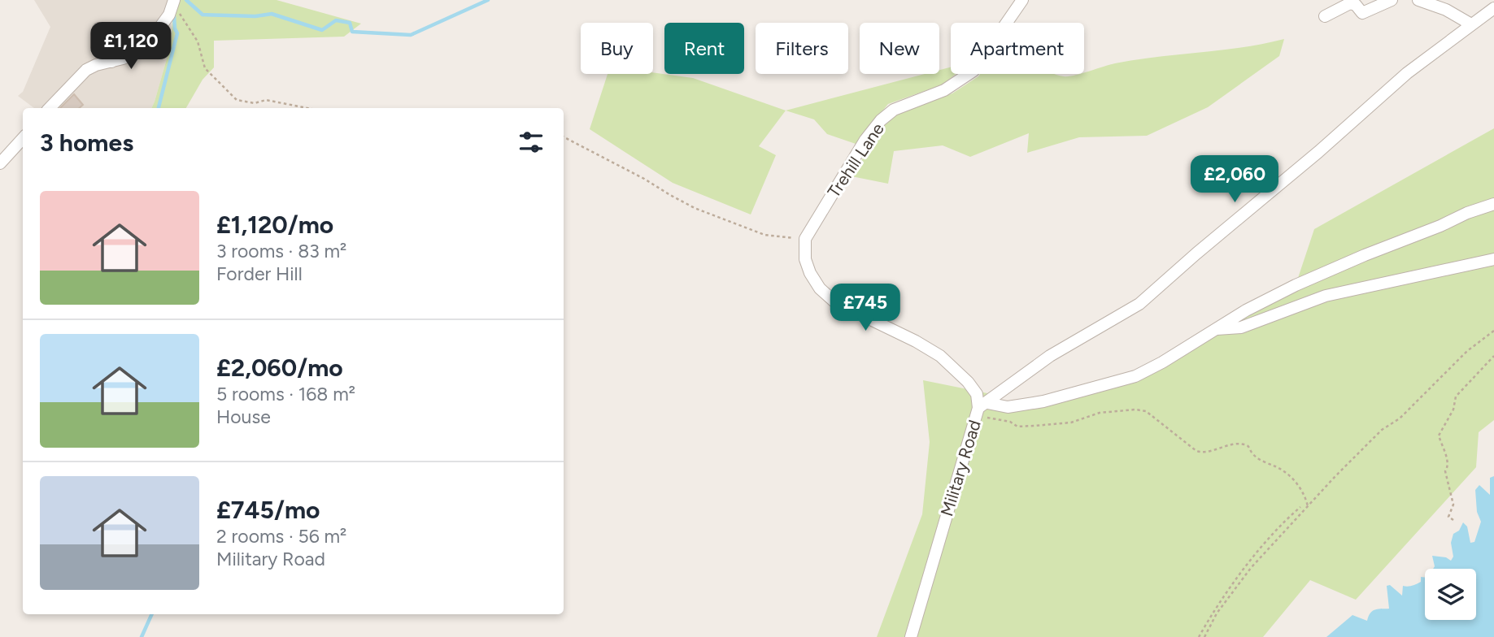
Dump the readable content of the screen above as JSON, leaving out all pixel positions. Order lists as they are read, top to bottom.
{
  "streets": {
    "street": ["Trehill Lane", "Military Road"]
  },
  "crossings": [
    ["Trehill Lane", "Military Road"]
  ],
  "page": {
    "price": ["£1,120", "£2,060", "£745"],
    "chip": [
      "Buy",
      "Rent",
      "Filters",
      "New",
      "Apartment"
    ],
    "heading": "3 homes",
    "list": [
      {
        "name": "£1,120/mo",
        "note": "3 rooms · 83 m² · Forder Hill"
      },
      {
        "name": "£2,060/mo",
        "note": "5 rooms · 168 m² · House"
      },
      {
        "name": "£745/mo",
        "note": "2 rooms · 56 m² · Military Road"
      }
    ]
  }
}
